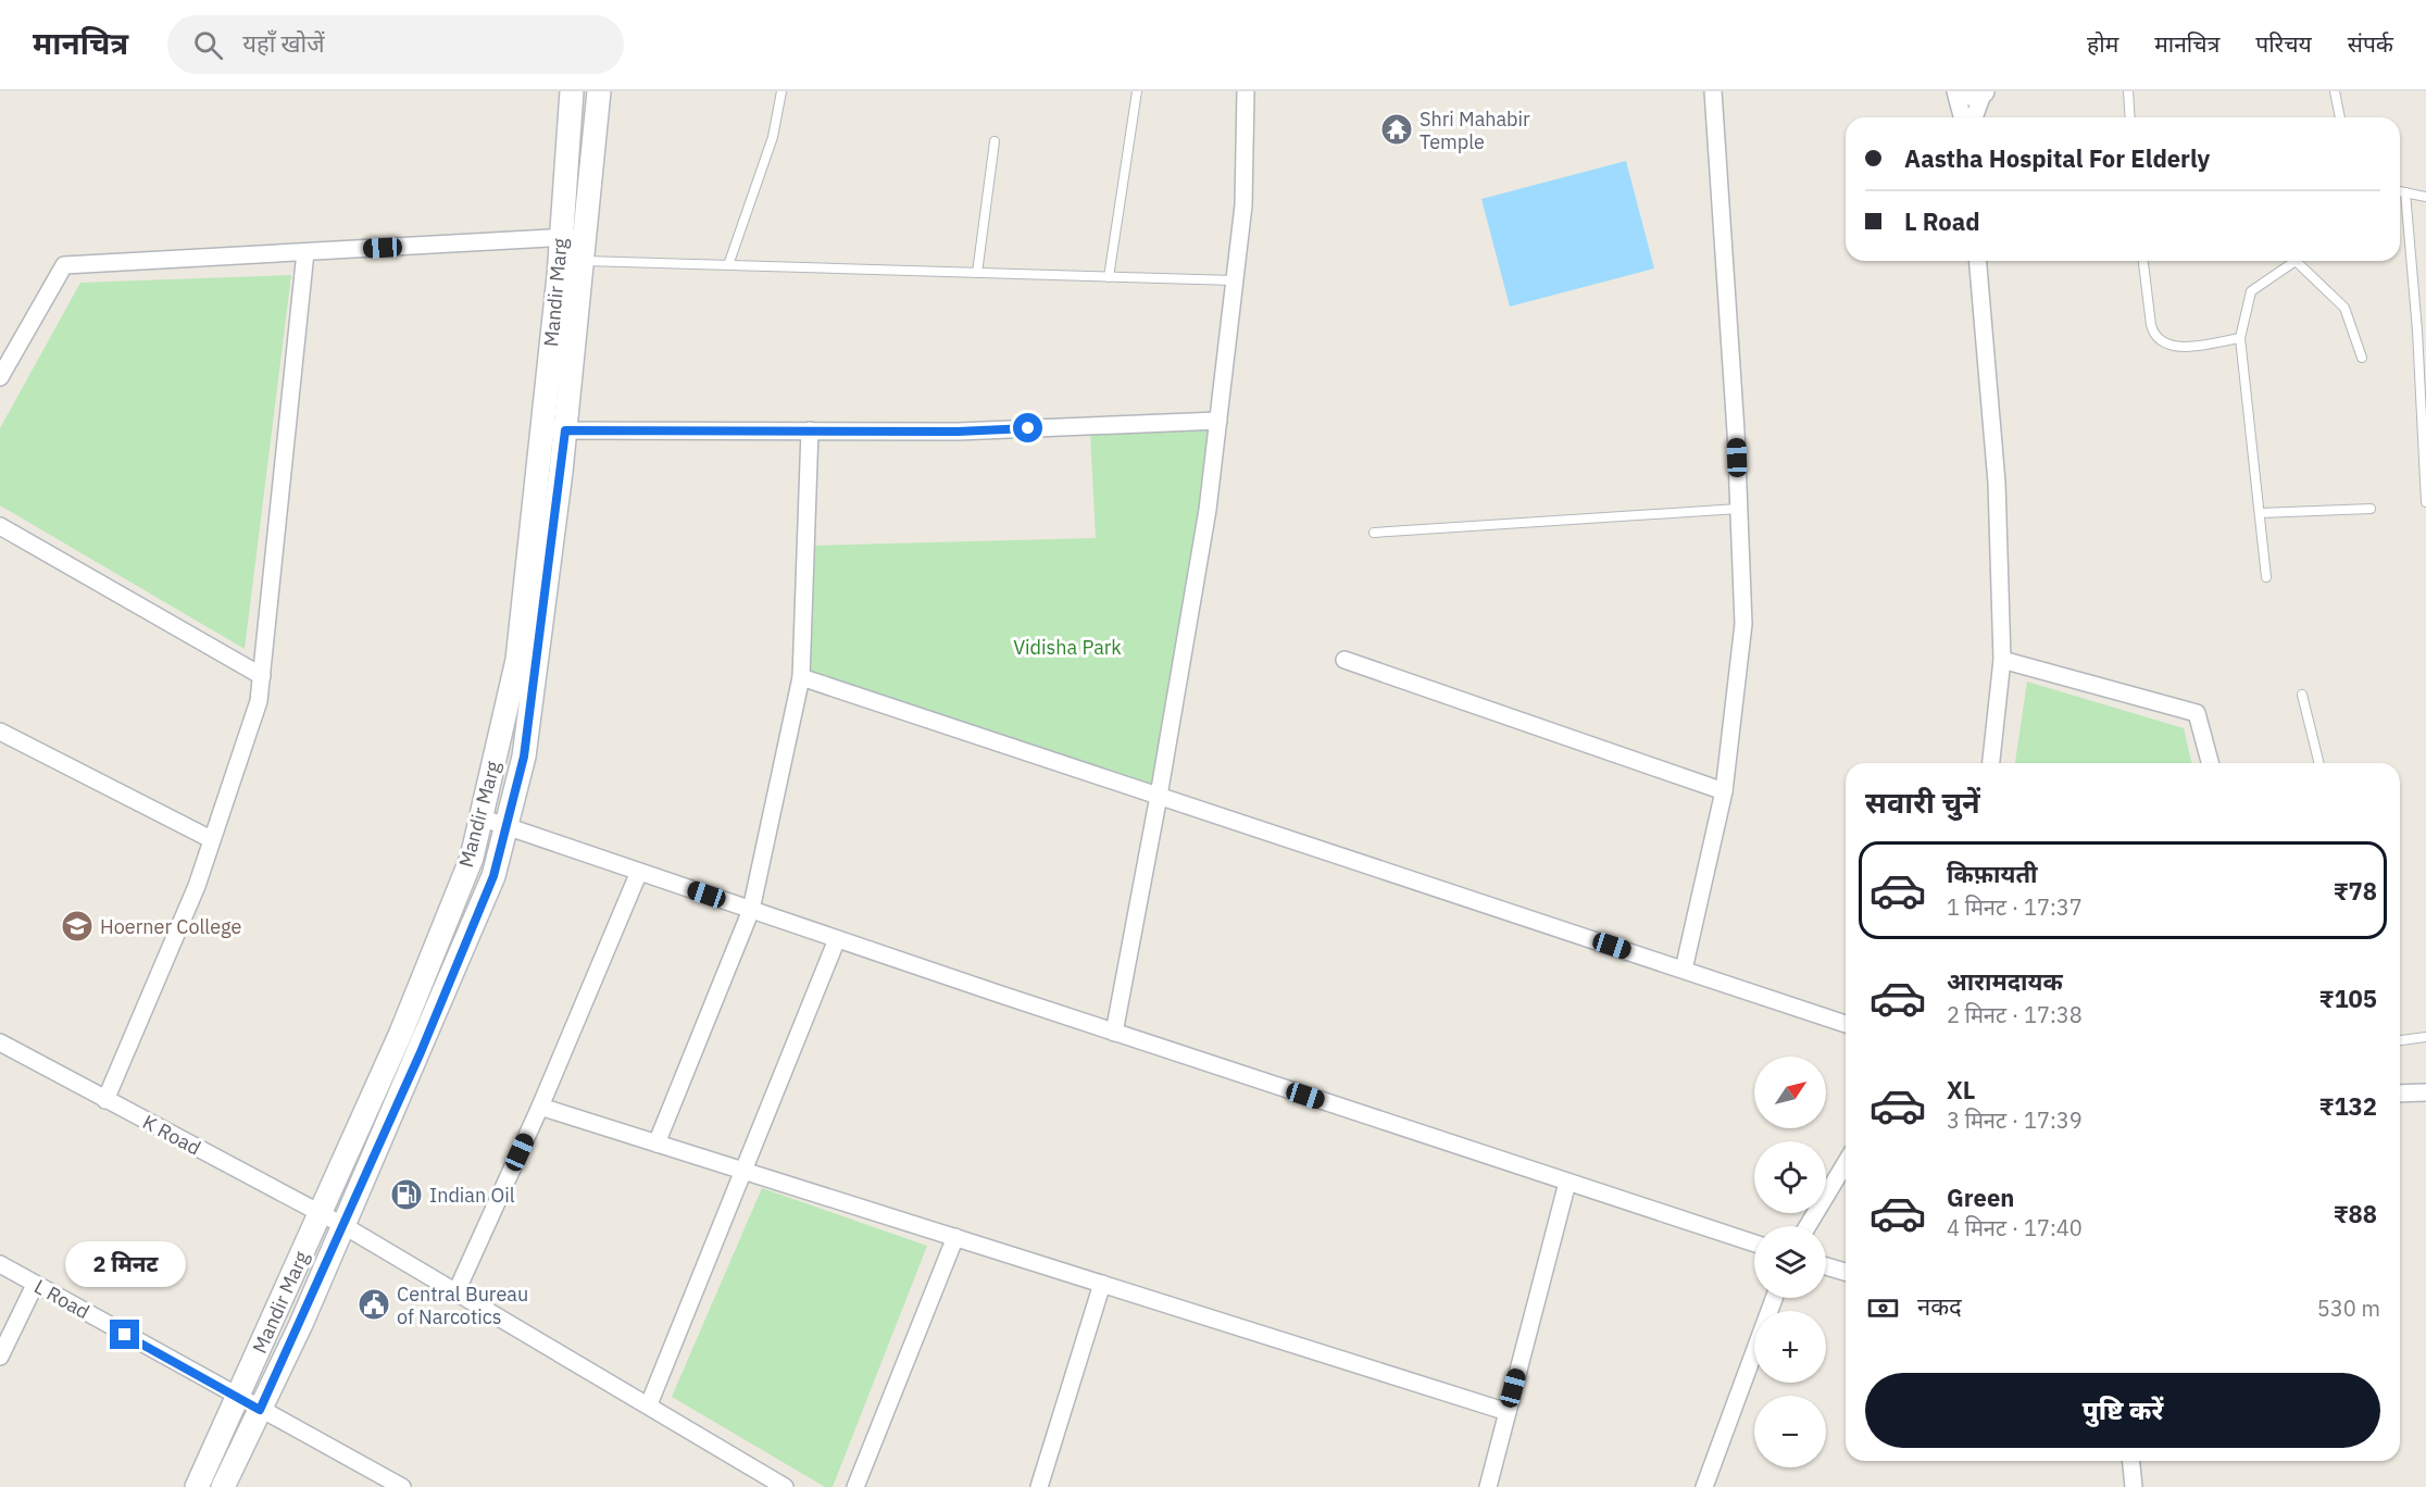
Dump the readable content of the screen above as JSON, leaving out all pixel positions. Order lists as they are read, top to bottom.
{
  "streets": {
    "main road": ["Mandir Marg"],
    "street": ["K Road", "L Road"]
  },
  "crossings": [
    ["Mandir Marg", "K Road"],
    ["Mandir Marg", "L Road"]
  ],
  "parks": ["Vidisha Park"],
  "places": {
    "temple": ["Shri Mahabir Temple"],
    "school or university": ["Hoerner College"],
    "fuel station": ["Indian Oil"],
    "public building": ["Central Bureau of Narcotics"]
  },
  "north": "top right",
  "page": {
    "header": "मानचित्र",
    "search": "यहाँ खोजें",
    "nav": [
      "होम",
      "मानचित्र",
      "परिचय",
      "संपर्क"
    ],
    "banner": ["Aastha Hospital For Elderly", "L Road"],
    "heading": "सवारी चुनें",
    "list": [
      {
        "name": "किफ़ायती",
        "note": "1 मिनट · 17:37",
        "value": "₹78"
      },
      {
        "name": "आरामदायक",
        "note": "2 मिनट · 17:38",
        "value": "₹105"
      },
      {
        "name": "XL",
        "note": "3 मिनट · 17:39",
        "value": "₹132"
      },
      {
        "name": "Green",
        "note": "4 मिनट · 17:40",
        "value": "₹88"
      }
    ],
    "map_buttons": ["+", "−"],
    "bubble": "2 मिनट",
    "pay": ["नकद", "530 m"],
    "buttons": "पुष्टि करें"
  }
}
